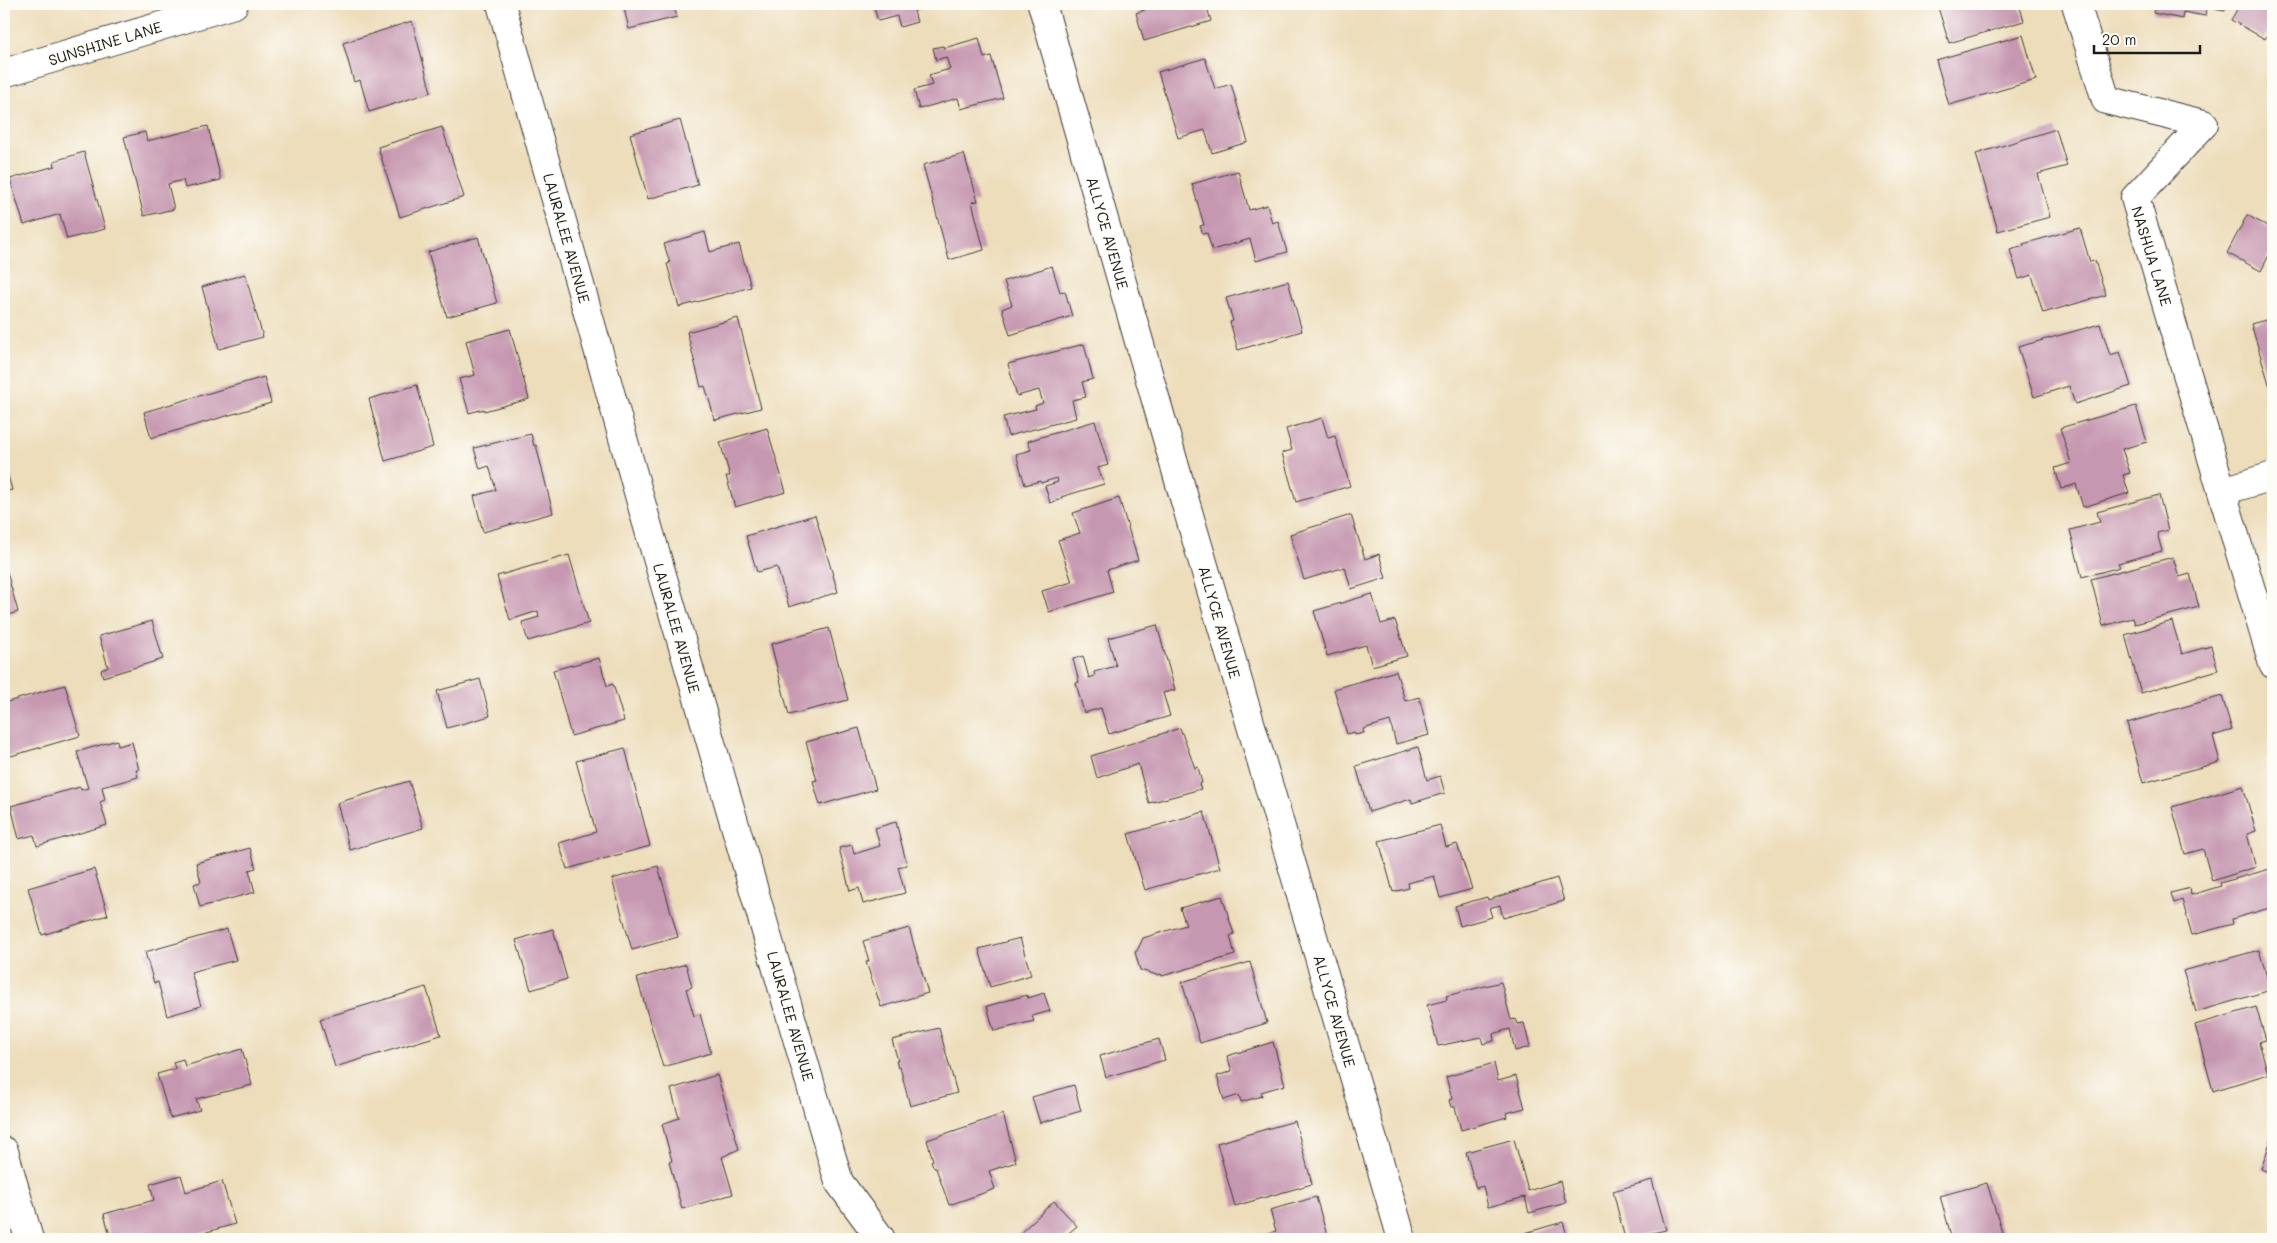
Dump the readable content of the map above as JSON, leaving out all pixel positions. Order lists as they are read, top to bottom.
{
  "streets": {
    "street": [
      "SUNSHINE LANE",
      "ALLYCE AVENUE",
      "LAURALEE AVENUE",
      "NASHUA LANE"
    ]
  },
  "scale_bar": "20 m"
}
